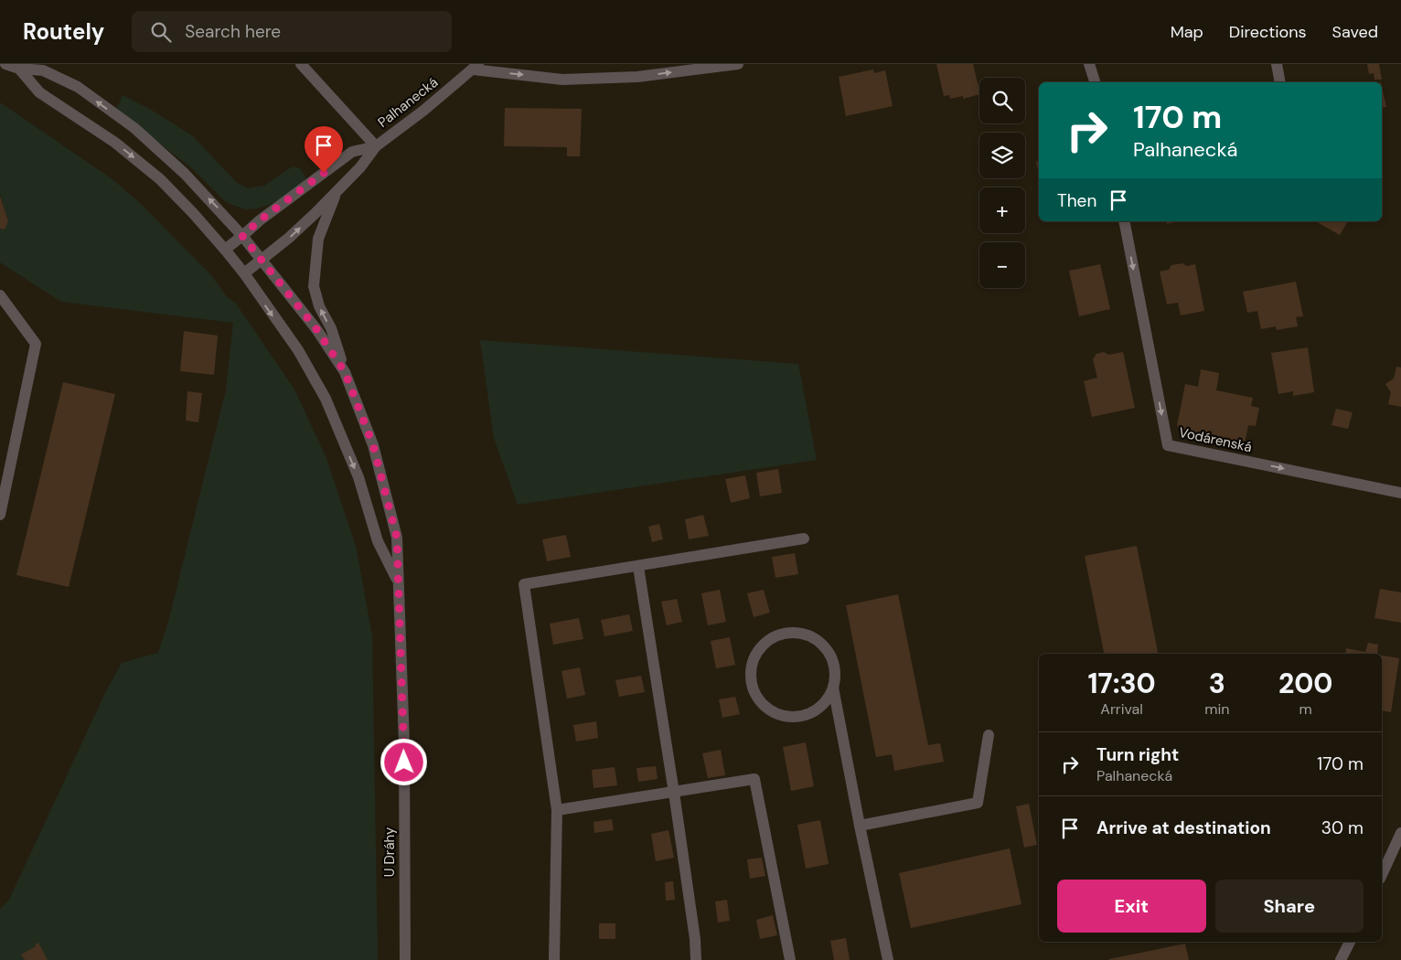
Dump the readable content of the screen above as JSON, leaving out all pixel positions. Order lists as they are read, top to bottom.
{
  "streets": {
    "street": ["Palhanecká", "Vodárenská", "U Dráhy"]
  },
  "one_way": ["Vodárenská"],
  "page": {
    "header": "Routely",
    "search": "Search here",
    "nav": ["Map", "Directions", "Saved"],
    "map_buttons": ["+", "−"],
    "turn": ["170 m", "Palhanecká"],
    "then": "Then",
    "eta": [
      "17:30",
      "Arrival",
      "3",
      "min",
      "200",
      "m"
    ],
    "list": [
      {
        "name": "Turn right",
        "note": "Palhanecká",
        "value": "170 m"
      },
      {
        "name": "Arrive at destination",
        "value": "30 m"
      }
    ],
    "buttons": ["Exit", "Share"]
  }
}
